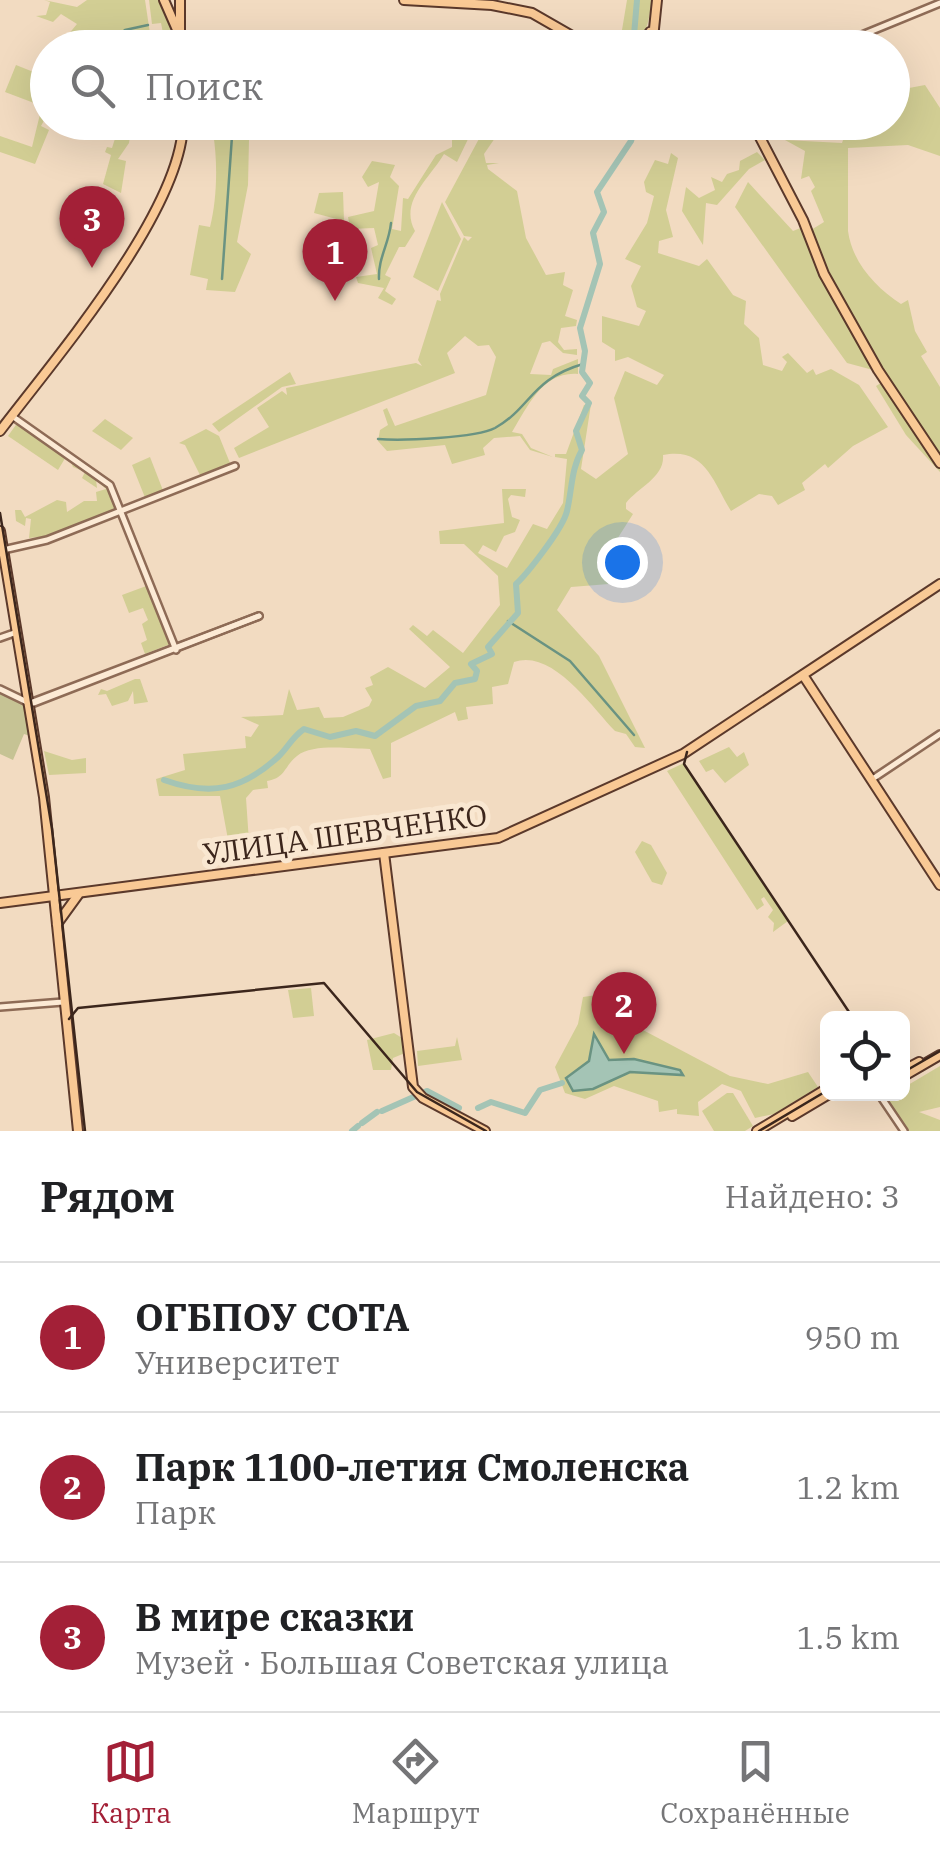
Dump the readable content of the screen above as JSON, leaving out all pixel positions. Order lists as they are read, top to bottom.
{
  "streets": {
    "main road": ["УЛИЦА ШЕВЧЕНКО"]
  },
  "page": {
    "search": "Поиск",
    "pins": ["3", "1", "2"],
    "heading": ["Рядом", "Найдено: 3"],
    "list": [
      {
        "mark": "1",
        "name": "ОГБПОУ СОТА",
        "note": "Университет",
        "value": "950 m"
      },
      {
        "mark": "2",
        "name": "Парк 1100-летия Смоленска",
        "note": "Парк",
        "value": "1.2 km"
      },
      {
        "mark": "3",
        "name": "В мире сказки",
        "note": "Музей · Большая Советская улица",
        "value": "1.5 km"
      }
    ],
    "nav": ["Карта", "Маршрут", "Сохранённые"]
  }
}
